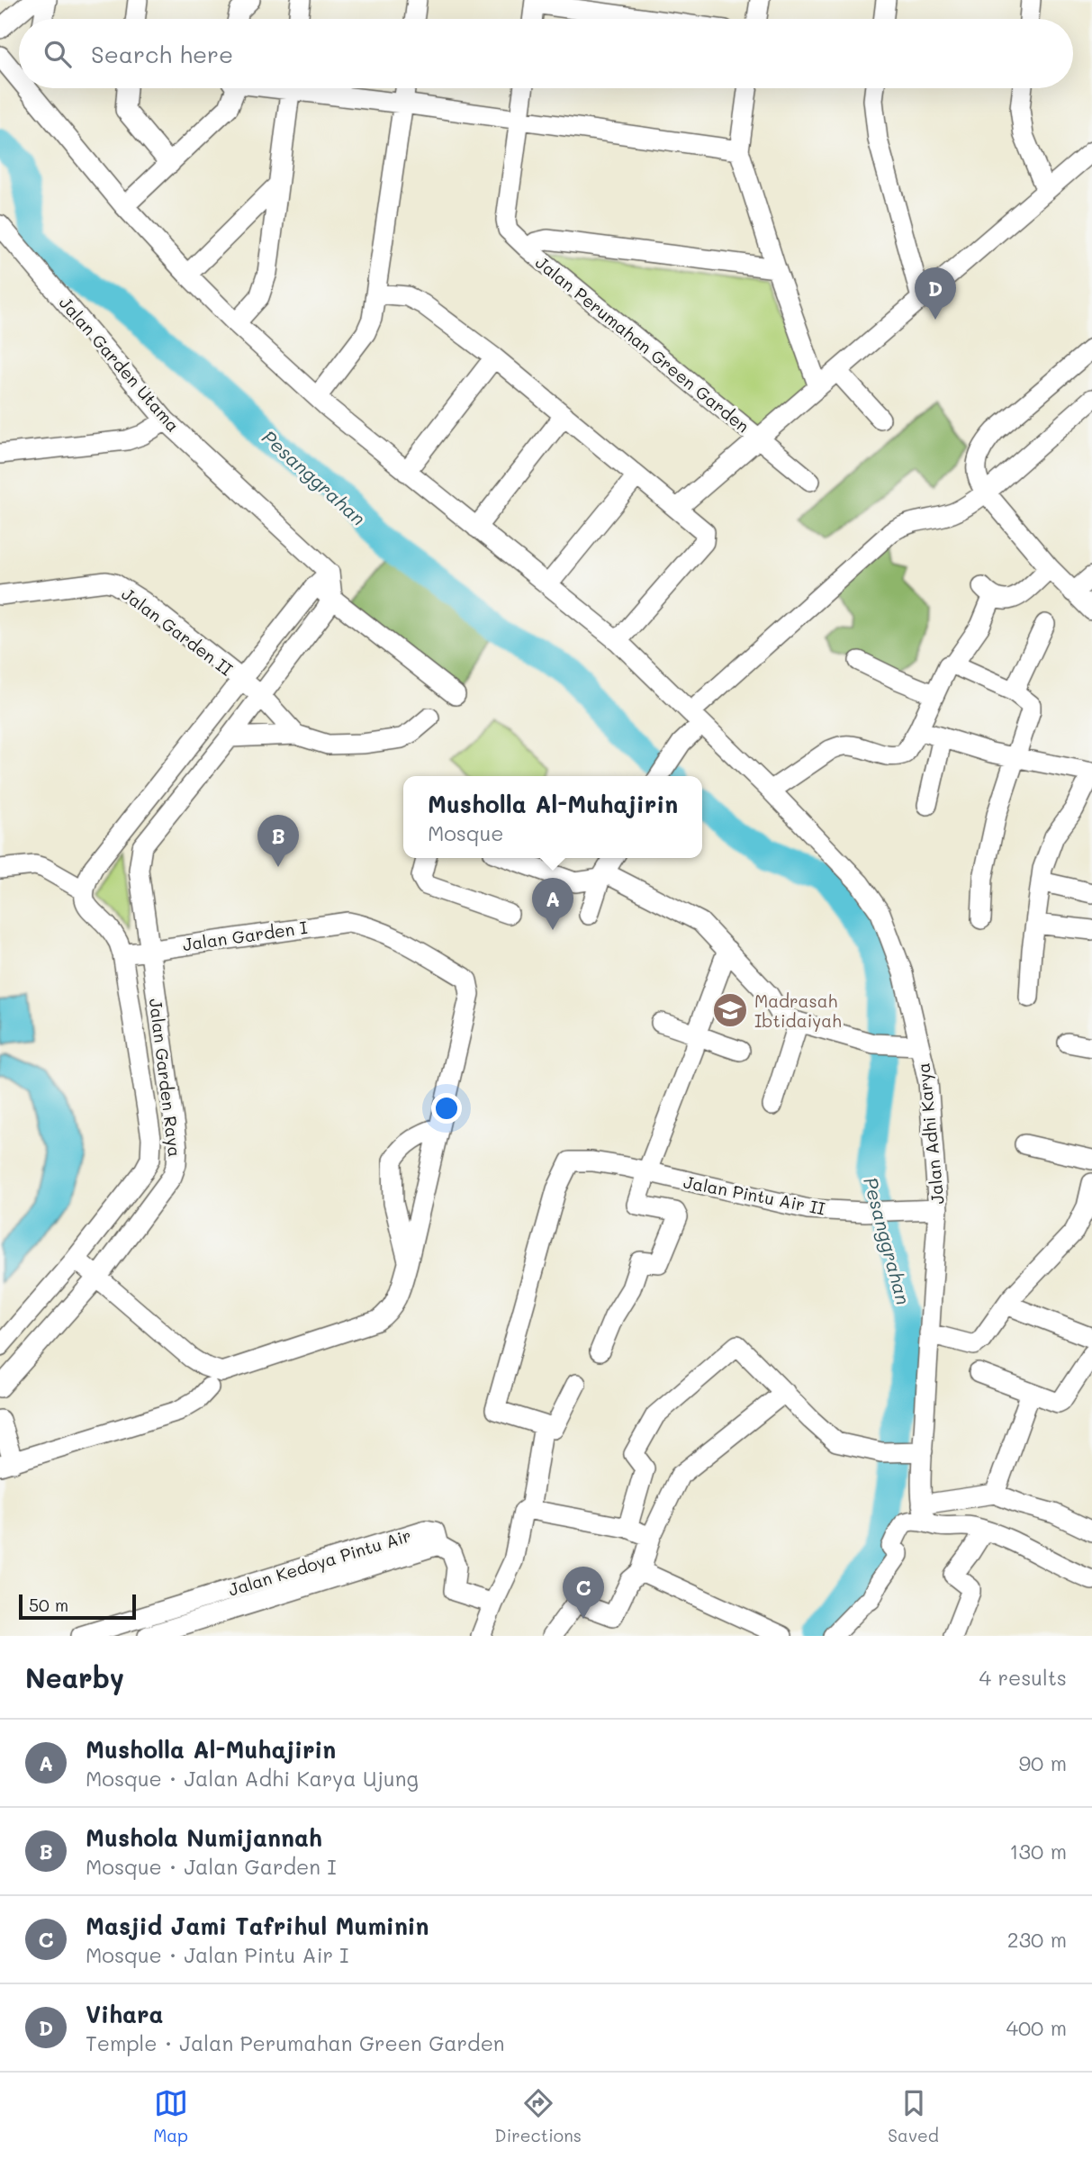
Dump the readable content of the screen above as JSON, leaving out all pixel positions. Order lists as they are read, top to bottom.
{
  "streets": {
    "street": [
      "Jalan Perumahan Green Garden",
      "Jalan Garden Utama",
      "Jalan Garden II",
      "Jalan Garden I",
      "Jalan Garden Raya",
      "Jalan Adhi Karya",
      "Jalan Pintu Air II",
      "Jalan Kedoya Pintu Air"
    ]
  },
  "crossings": [
    ["Jalan Garden I", "Jalan Garden Raya"],
    ["Jalan Adhi Karya", "Jalan Pintu Air II"]
  ],
  "water": ["Pesanggrahan"],
  "places": {
    "school or university": ["Madrasah Ibtidaiyah"]
  },
  "scale_bar": "50 m",
  "page": {
    "search": "Search here",
    "pins": [
      "D",
      "B",
      "A",
      "C"
    ],
    "popup": ["Musholla Al-Muhajirin", "Mosque"],
    "scale": "50 m",
    "heading": ["Nearby", "4 results"],
    "list": [
      {
        "mark": "A",
        "name": "Musholla Al-Muhajirin",
        "note": "Mosque · Jalan Adhi Karya Ujung",
        "value": "90 m"
      },
      {
        "mark": "B",
        "name": "Mushola Numijannah",
        "note": "Mosque · Jalan Garden I",
        "value": "130 m"
      },
      {
        "mark": "C",
        "name": "Masjid Jami Tafrihul Muminin",
        "note": "Mosque · Jalan Pintu Air I",
        "value": "230 m"
      },
      {
        "mark": "D",
        "name": "Vihara",
        "note": "Temple · Jalan Perumahan Green Garden",
        "value": "400 m"
      }
    ],
    "nav": ["Map", "Directions", "Saved"]
  }
}
